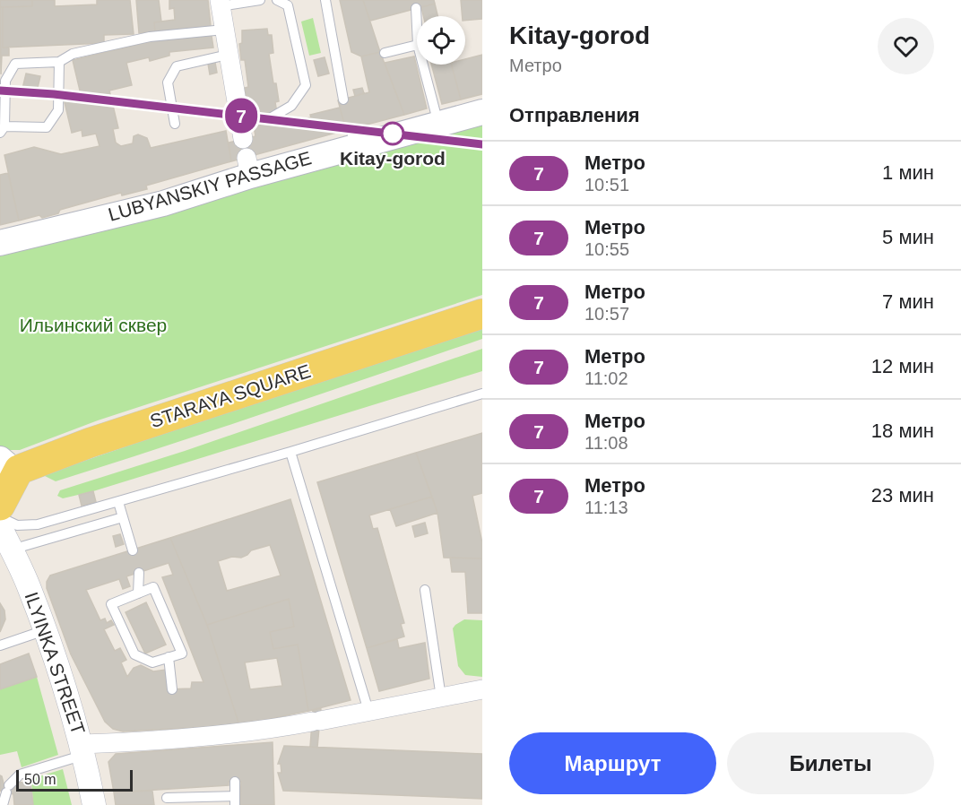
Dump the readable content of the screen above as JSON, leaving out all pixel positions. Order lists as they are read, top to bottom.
{
  "streets": {
    "main road": ["LUBYANSKIY PASSAGE", "STARAYA SQUARE"],
    "street": ["ILYINKA STREET"]
  },
  "parks": ["Ильинский сквер"],
  "places": ["Kitay-gorod"],
  "lines": ["metro line 7"],
  "scale_bar": "50 m",
  "page": {
    "on_map": "7",
    "heading": [
      ["Kitay-gorod", "Метро"],
      "Отправления"
    ],
    "list": [
      {
        "mark": "7",
        "name": "Метро",
        "note": "10:51",
        "value": "1 мин"
      },
      {
        "mark": "7",
        "name": "Метро",
        "note": "10:55",
        "value": "5 мин"
      },
      {
        "mark": "7",
        "name": "Метро",
        "note": "10:57",
        "value": "7 мин"
      },
      {
        "mark": "7",
        "name": "Метро",
        "note": "11:02",
        "value": "12 мин"
      },
      {
        "mark": "7",
        "name": "Метро",
        "note": "11:08",
        "value": "18 мин"
      },
      {
        "mark": "7",
        "name": "Метро",
        "note": "11:13",
        "value": "23 мин"
      }
    ],
    "buttons": ["Маршрут", "Билеты"],
    "scale": "50 m"
  }
}
